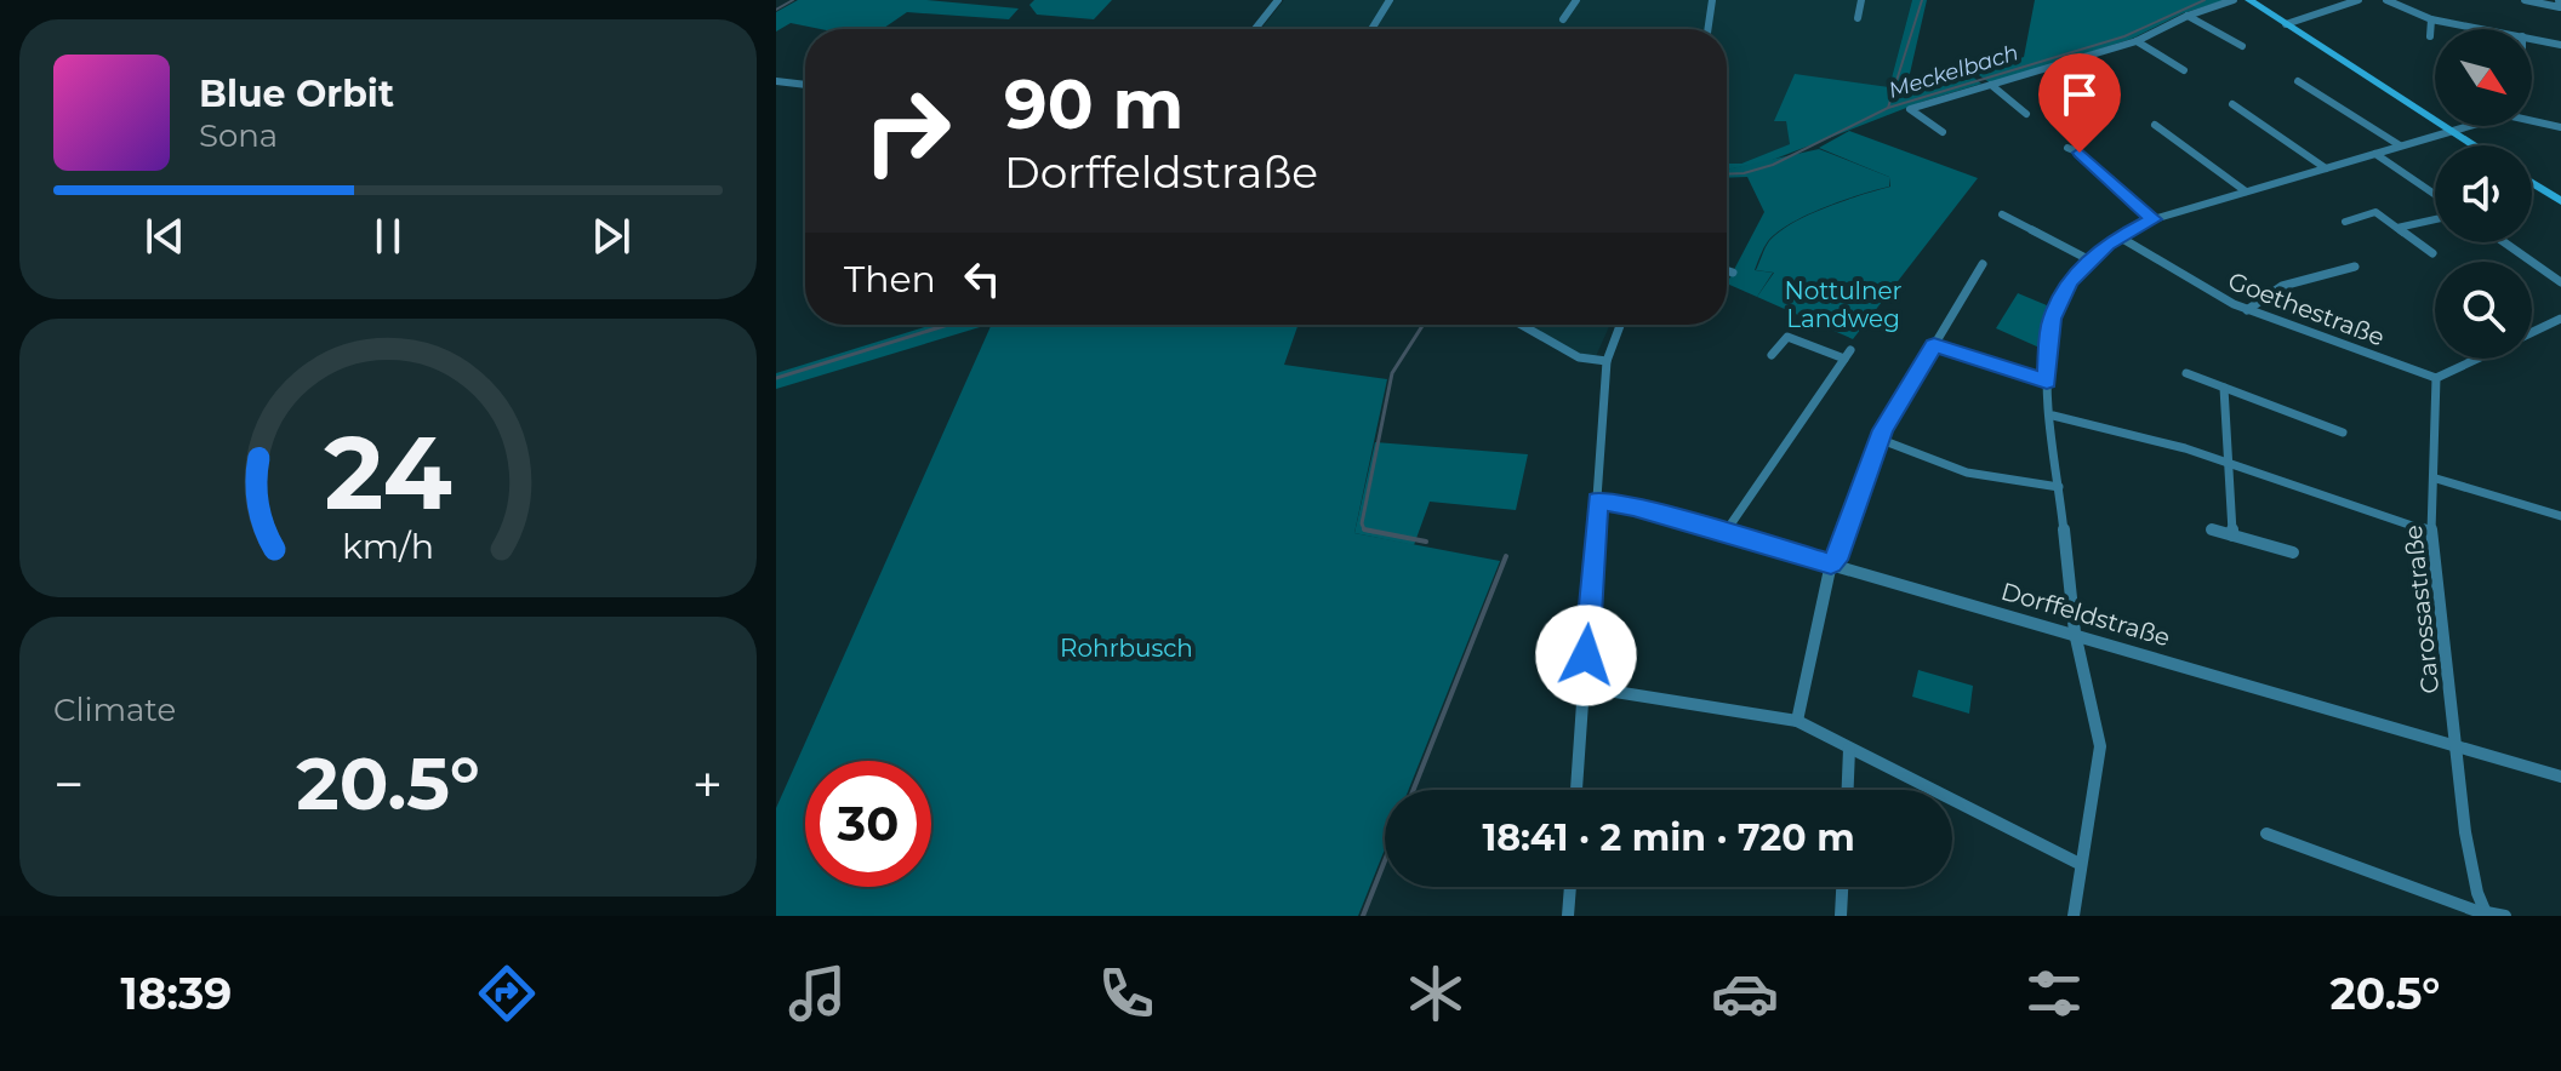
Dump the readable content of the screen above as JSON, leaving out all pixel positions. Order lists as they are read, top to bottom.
{
  "streets": {
    "street": ["Goethestraße", "Carossastraße", "Dorffeldstraße"]
  },
  "crossings": [
    ["Goethestraße", "Carossastraße"],
    ["Carossastraße", "Dorffeldstraße"]
  ],
  "water": ["Meckelbach"],
  "parks": ["Nottulner Landweg", "Rohrbusch"],
  "north": "bottom right",
  "page": {
    "turn": ["90 m", "Dorffeldstraße"],
    "song": ["Blue Orbit", "Sona"],
    "then": "Then",
    "tile": "Climate",
    "heat": ["−", "20.5°", "+"],
    "limit": "30",
    "trip": "18:41 · 2 min · 720 m",
    "tabs": ["18:39", "20.5°"],
    "gauge": ["24", "km/h"]
  }
}
